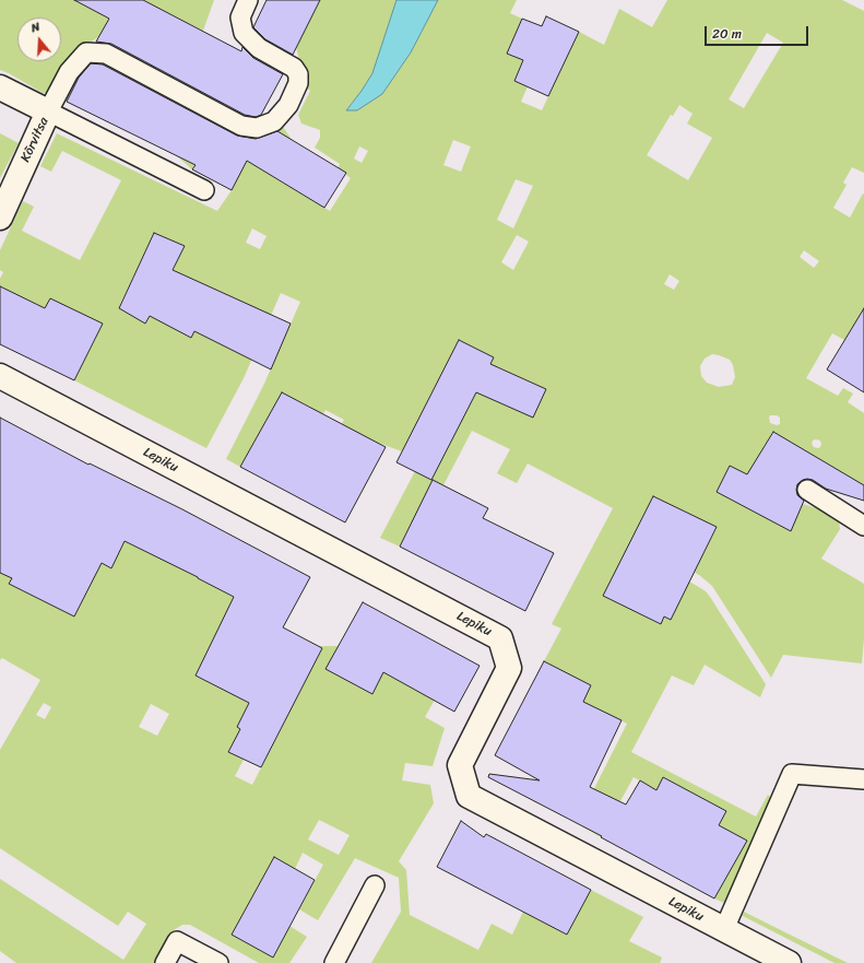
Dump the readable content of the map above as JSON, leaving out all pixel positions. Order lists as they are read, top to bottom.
{
  "streets": {
    "street": ["Kõrvitsa", "Lepiku"]
  },
  "scale_bar": "20 m",
  "north": "top"
}
